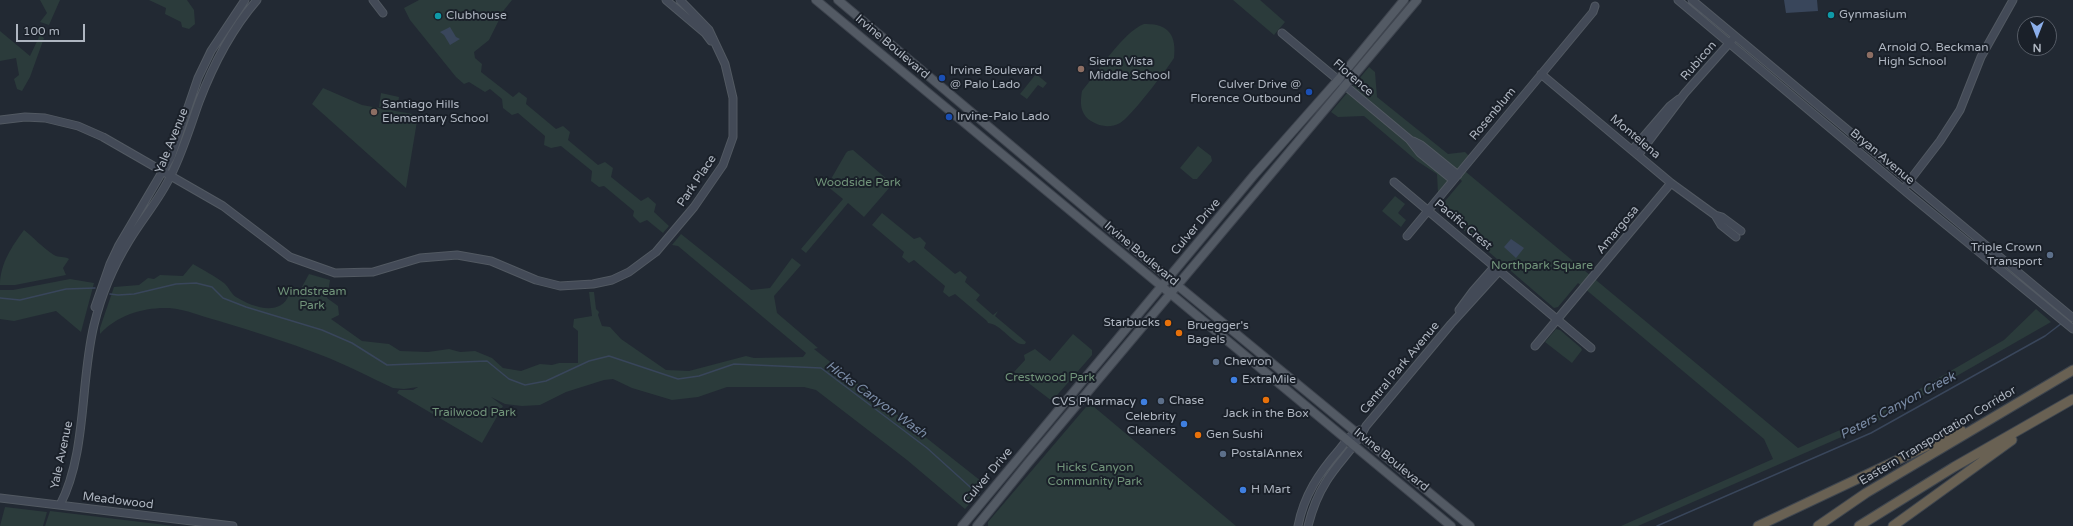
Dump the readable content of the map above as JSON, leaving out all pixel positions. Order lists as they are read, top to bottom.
{
  "streets": {
    "highway": ["Eastern Transportation Corridor"],
    "main road": ["Irvine Boulevard", "Culver Drive"],
    "street": [
      "Rubicon",
      "Florence",
      "Rosenblum",
      "Montelena",
      "Yale Avenue",
      "Bryan Avenue",
      "Park Place",
      "Pacific Crest",
      "Amargosa",
      "Central Park Avenue",
      "Meadowood"
    ]
  },
  "crossings": [
    ["Irvine Boulevard", "Culver Drive"],
    ["Irvine Boulevard", "Central Park Avenue"],
    ["Rubicon", "Montelena"],
    ["Rubicon", "Bryan Avenue"],
    ["Florence", "Rosenblum"],
    ["Florence", "Culver Drive"],
    ["Rosenblum", "Montelena"],
    ["Rosenblum", "Pacific Crest"],
    ["Montelena", "Amargosa"],
    ["Yale Avenue", "Park Place"],
    ["Yale Avenue", "Meadowood"],
    ["Pacific Crest", "Amargosa"],
    ["Pacific Crest", "Central Park Avenue"]
  ],
  "water": ["Hicks Canyon Wash", "Peters Canyon Creek"],
  "parks": [
    "Woodside Park",
    "Northpark Square",
    "Windstream Park",
    "Crestwood Park",
    "Trailwood Park",
    "Hicks Canyon Community Park"
  ],
  "places": [
    "Gynmasium",
    "Clubhouse",
    "Arnold O. Beckman High School",
    "Sierra Vista Middle School",
    "Irvine Boulevard @ Palo Lado",
    "Culver Drive @ Florence Outbound",
    "Santiago Hills Elementary School",
    "Irvine-Palo Lado",
    "Triple Crown Transport",
    "Starbucks",
    "Bruegger's Bagels",
    "Chevron",
    "ExtraMile",
    "Jack in the Box",
    "Chase",
    "CVS Pharmacy",
    "Celebrity Cleaners",
    "Gen Sushi",
    "PostalAnnex",
    "H Mart"
  ],
  "scale_bar": "100 m",
  "north": "bottom"
}
